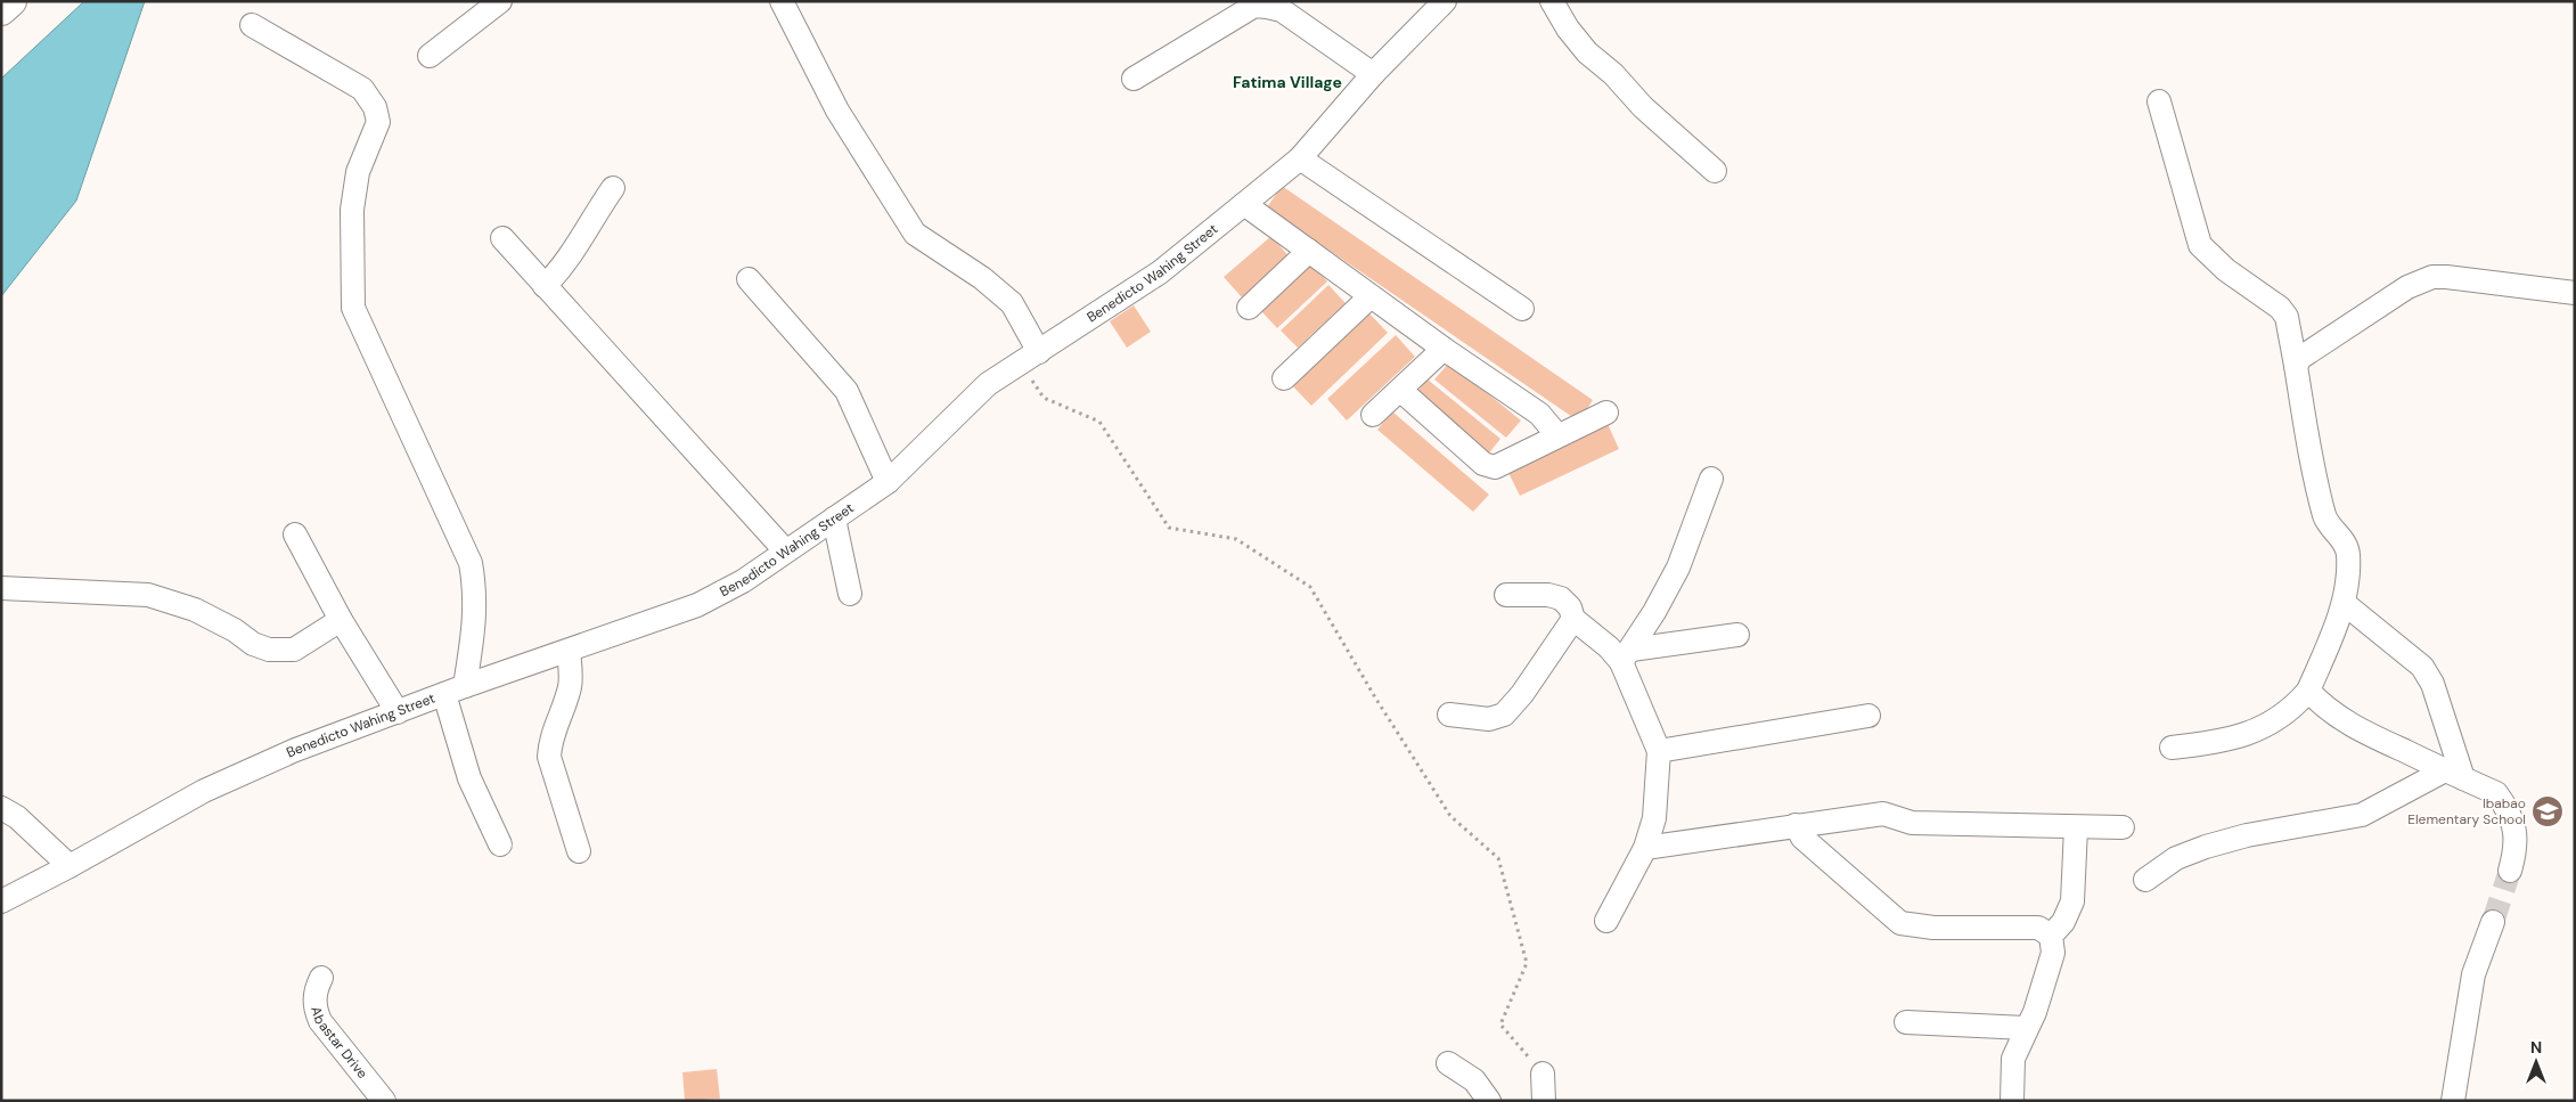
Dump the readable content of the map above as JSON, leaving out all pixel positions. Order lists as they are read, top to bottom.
{
  "streets": {
    "street": ["Benedicto Wahing Street", "Abastar Drive"]
  },
  "districts": ["Fatima Village"],
  "places": {
    "school or university": ["Ibabao Elementary School"]
  },
  "north": "top"
}
